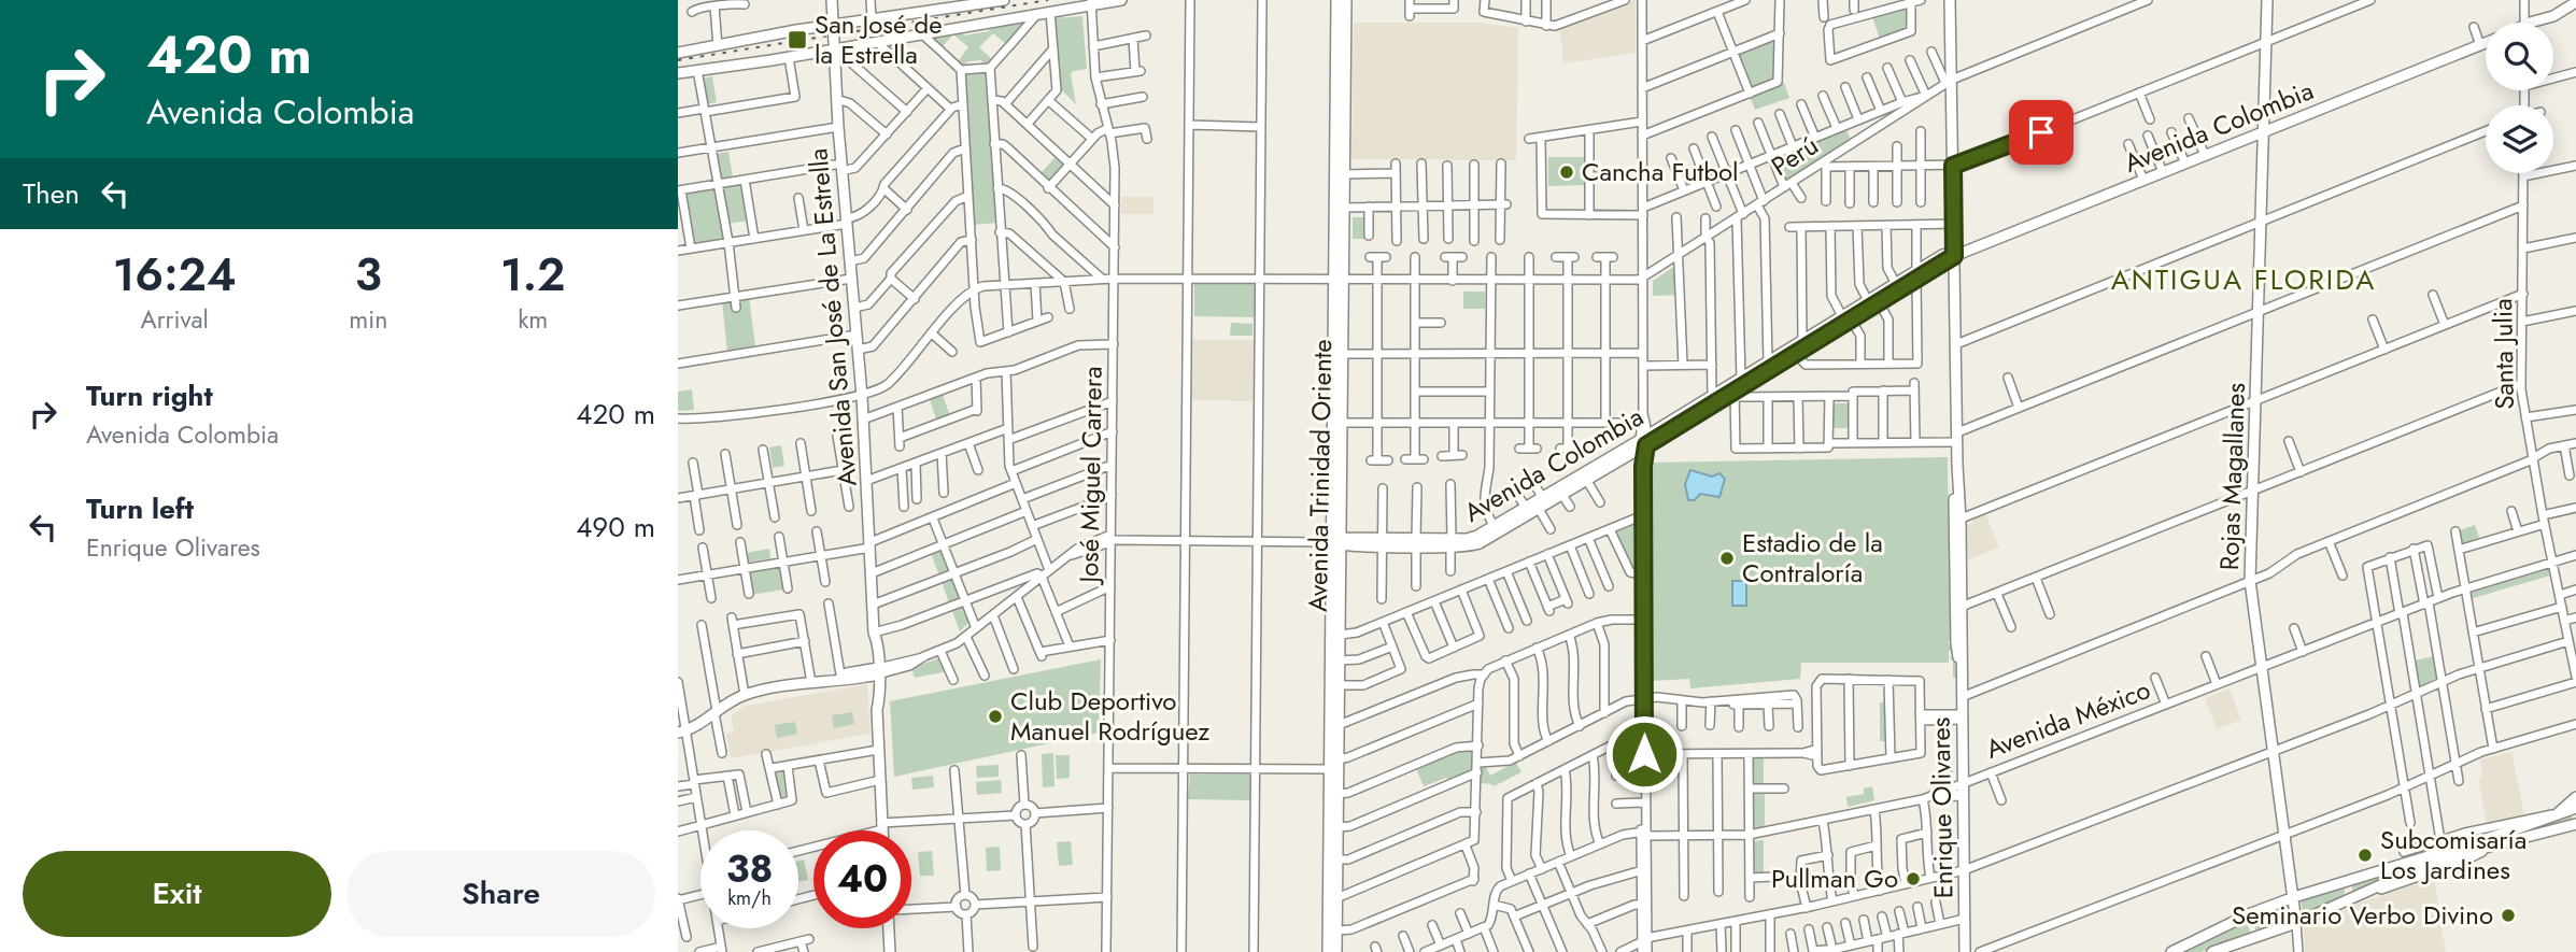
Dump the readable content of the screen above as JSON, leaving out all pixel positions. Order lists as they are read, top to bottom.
{
  "streets": {
    "main road": [
      "Avenida Colombia",
      "Avenida San José de La Estrella",
      "Avenida Trinidad Oriente",
      "Rojas Magallanes",
      "Enrique Olivares"
    ],
    "street": [
      "Perú",
      "Santa Julia",
      "José Miguel Carrera",
      "Avenida México"
    ]
  },
  "crossings": [
    ["Avenida Colombia", "Avenida Trinidad Oriente"],
    ["Avenida Colombia", "Rojas Magallanes"],
    ["Avenida Colombia", "Enrique Olivares"],
    ["Perú", "José Miguel Carrera"],
    ["Perú", "Avenida Trinidad Oriente"],
    ["Perú", "Enrique Olivares"],
    ["Santa Julia", "Avenida México"],
    ["Rojas Magallanes", "Avenida México"],
    ["Avenida México", "Enrique Olivares"]
  ],
  "districts": ["ANTIGUA FLORIDA"],
  "places": {
    "transit": ["San José de la Estrella"],
    "other": [
      "Cancha Futbol",
      "Estadio de la Contraloría",
      "Club Deportivo Manuel Rodríguez",
      "Subcomisaría Los Jardines",
      "Pullman Go",
      "Seminario Verbo Divino"
    ]
  },
  "page": {
    "turn": ["420 m", "Avenida Colombia"],
    "then": "Then",
    "eta": [
      "16:24",
      "Arrival",
      "3",
      "min",
      "1.2",
      "km"
    ],
    "list": [
      {
        "name": "Turn right",
        "note": "Avenida Colombia",
        "value": "420 m"
      },
      {
        "name": "Turn left",
        "note": "Enrique Olivares",
        "value": "490 m"
      }
    ],
    "speed": "38 km/h",
    "limit": "40",
    "buttons": ["Exit", "Share"]
  }
}
